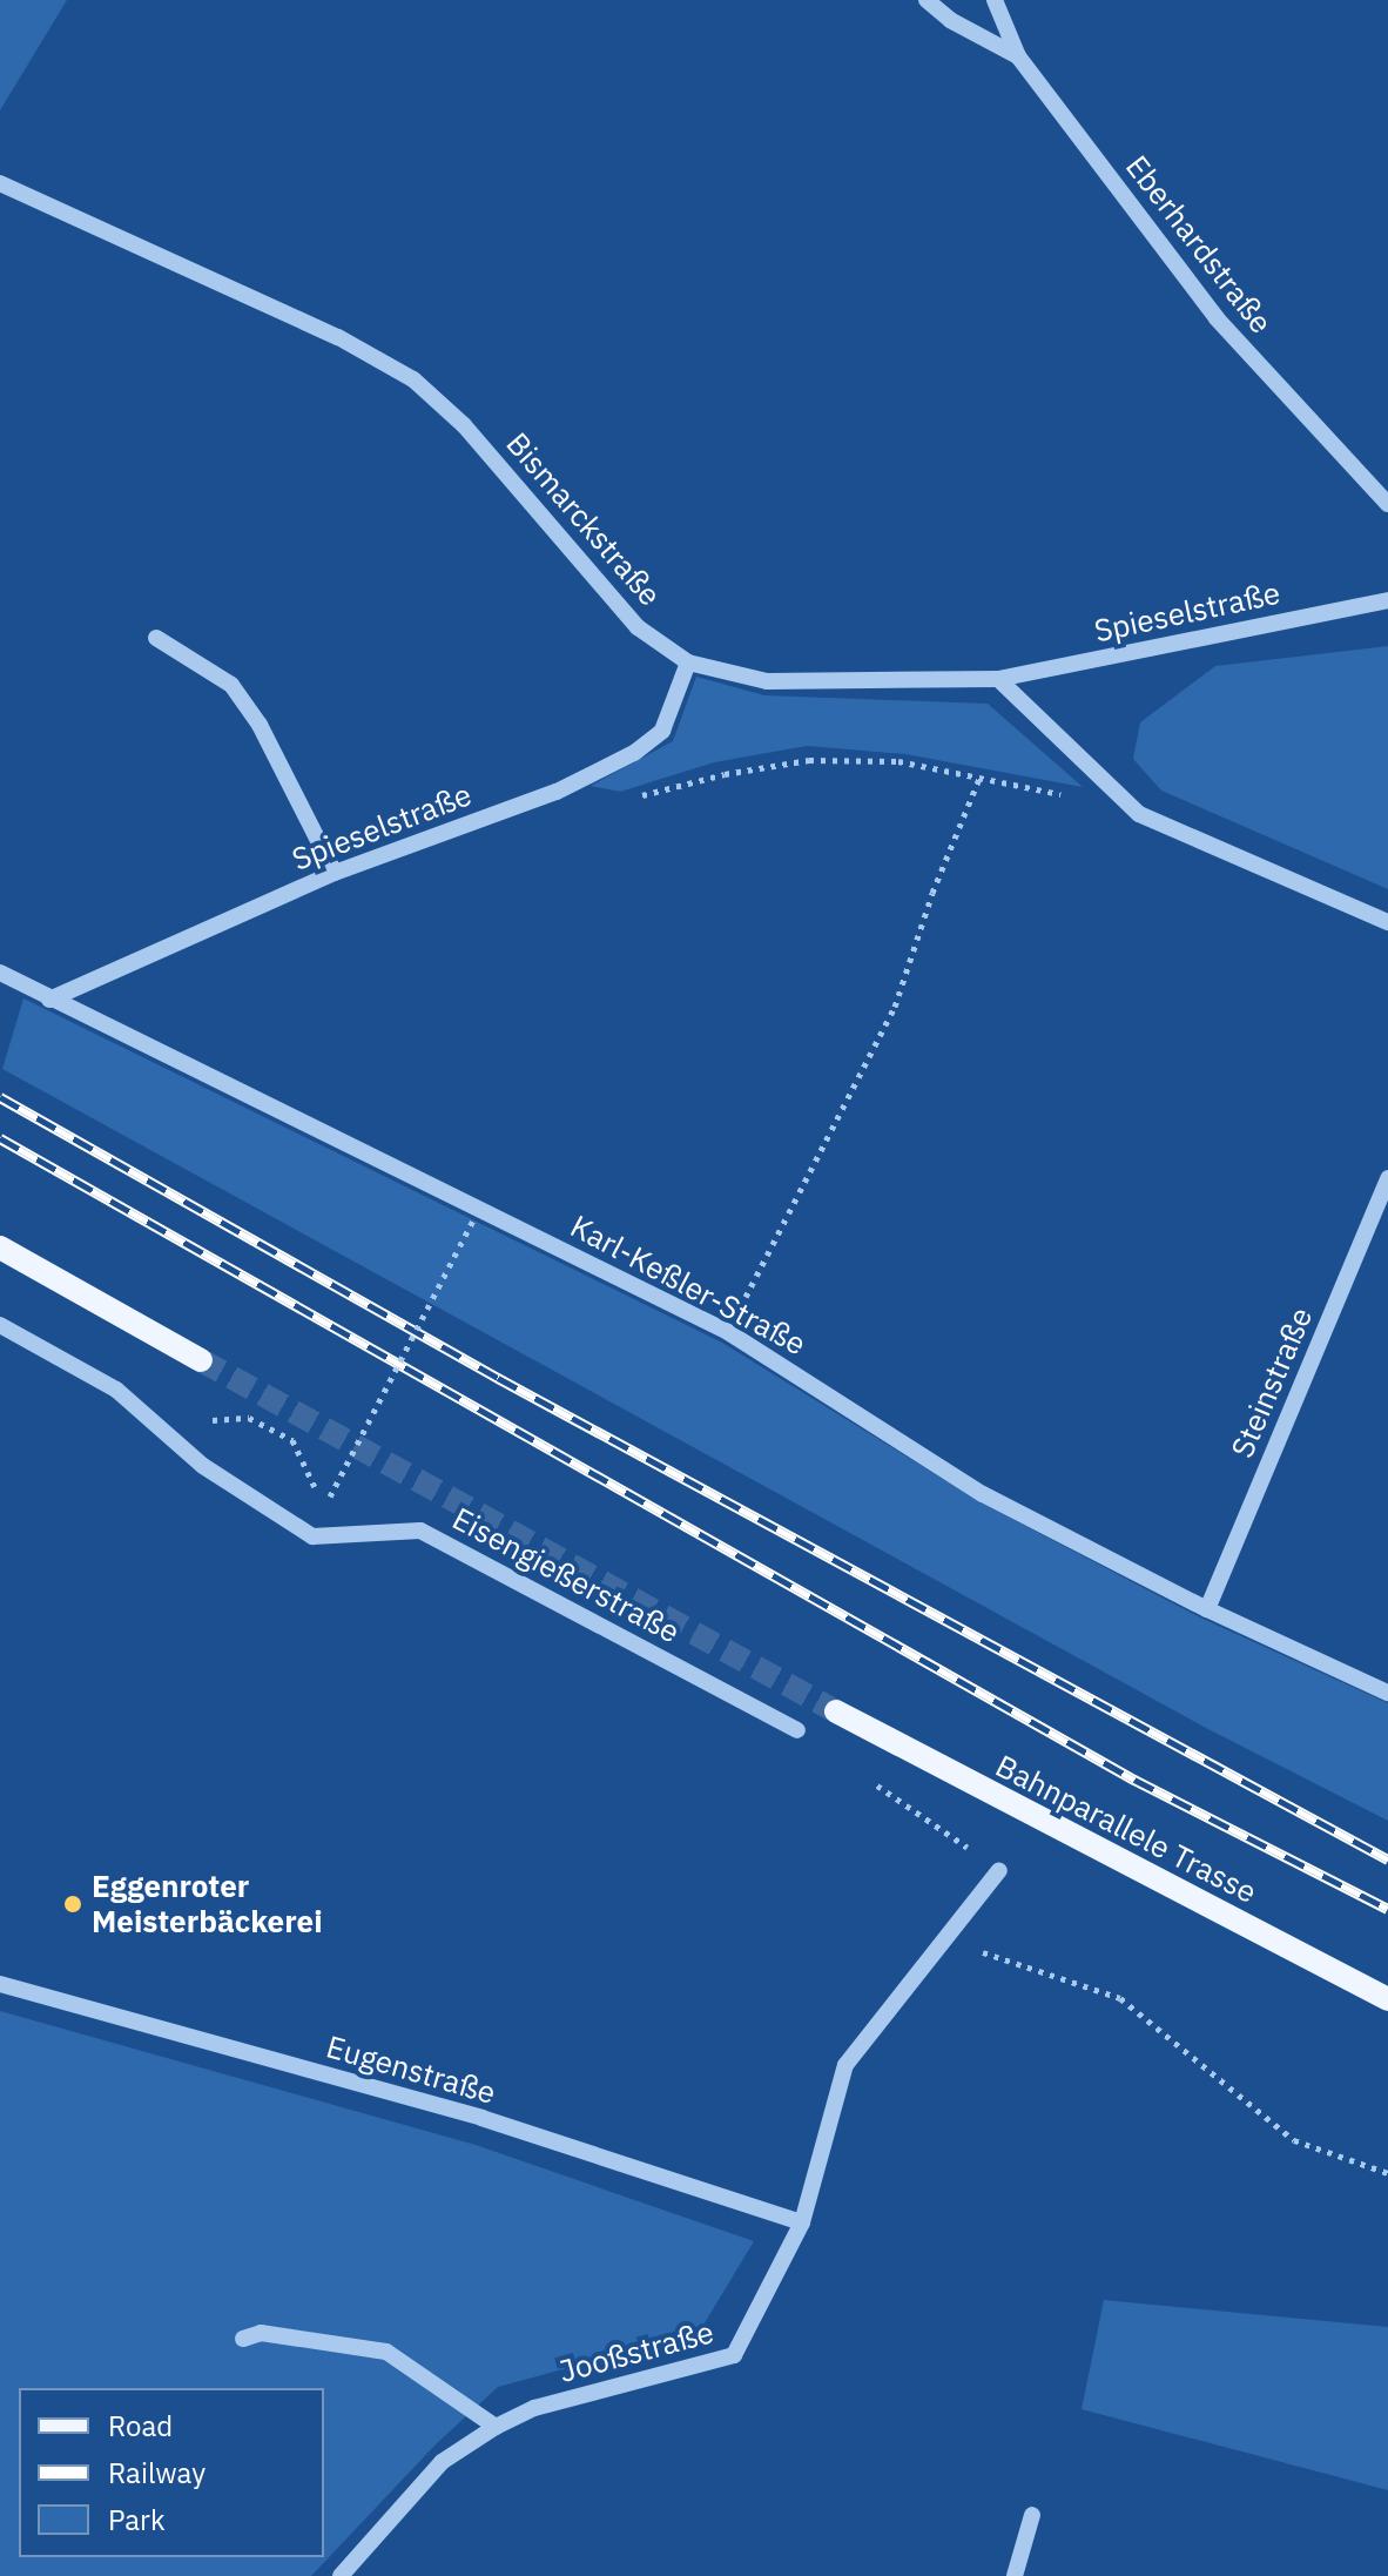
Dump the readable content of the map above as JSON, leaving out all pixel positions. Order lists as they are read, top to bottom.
{
  "streets": {
    "main road": ["Bahnparallele Trasse"],
    "street": [
      "Eberhardstraße",
      "Bismarckstraße",
      "Spieselstraße",
      "Karl-Keßler-Straße",
      "Steinstraße",
      "Eisengießerstraße",
      "Eugenstraße",
      "Jooßstraße"
    ]
  },
  "crossings": [
    ["Bismarckstraße", "Spieselstraße"],
    ["Spieselstraße", "Karl-Keßler-Straße"],
    ["Karl-Keßler-Straße", "Steinstraße"],
    ["Eugenstraße", "Jooßstraße"]
  ],
  "places": ["Eggenroter Meisterbäckerei"],
  "legend": ["Road", "Railway", "Park"]
}
